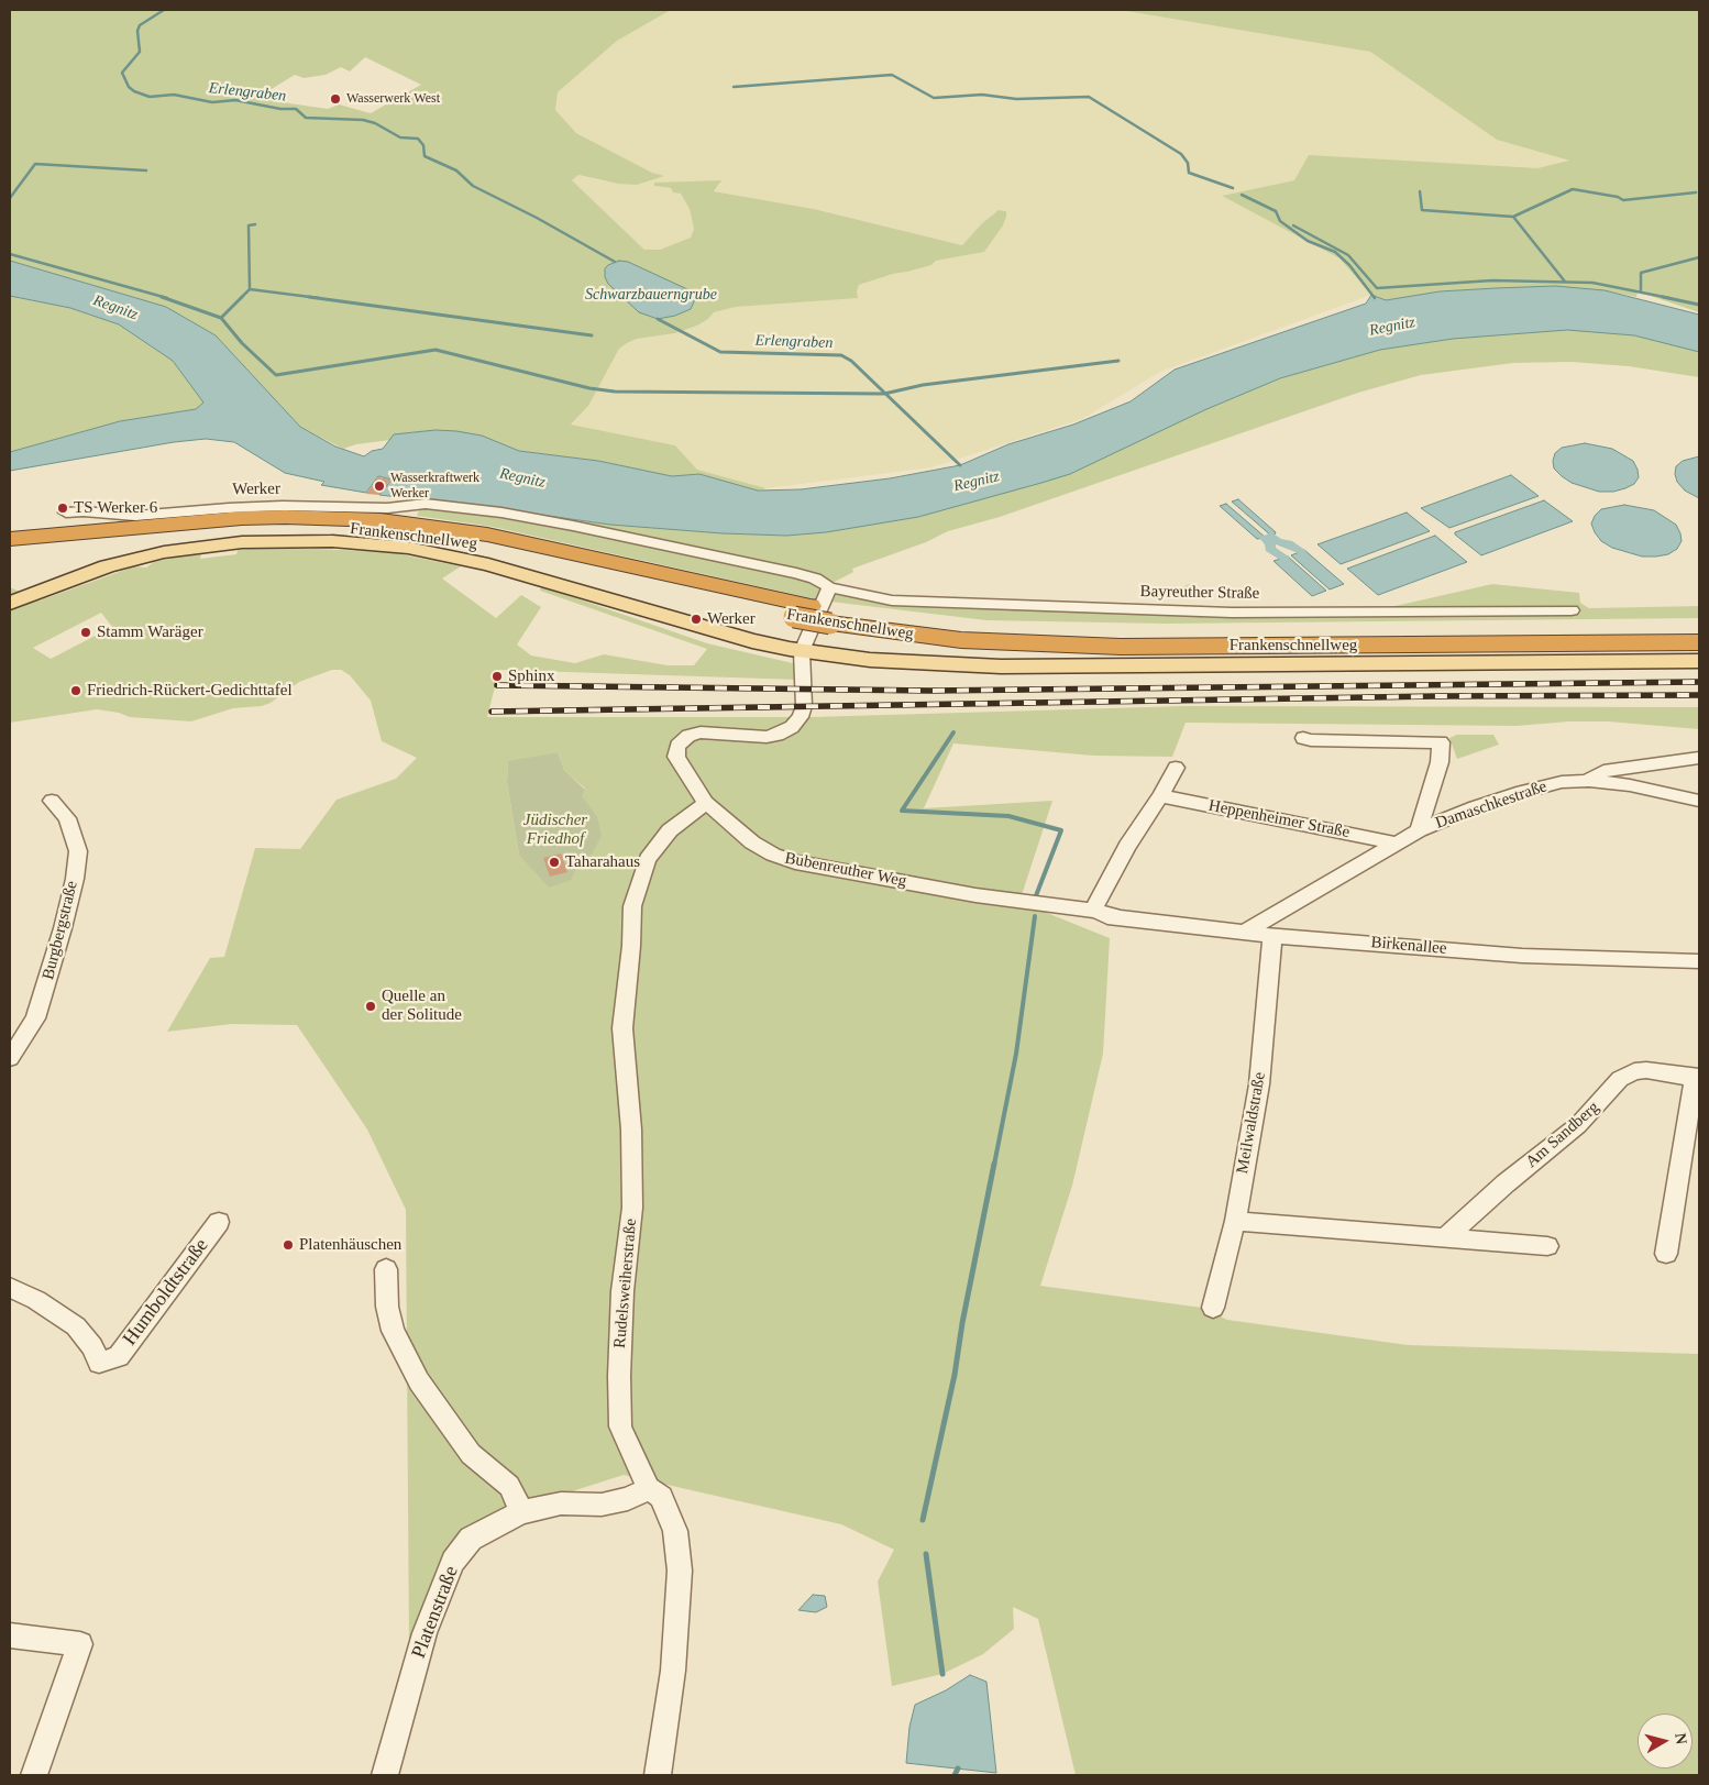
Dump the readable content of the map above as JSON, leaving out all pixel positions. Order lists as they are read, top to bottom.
{
  "streets": {
    "highway": ["Frankenschnellweg"],
    "street": [
      "Werker",
      "Bayreuther Straße",
      "Damaschkestraße",
      "Heppenheimer Straße",
      "Bubenreuther Weg",
      "Burgbergstraße",
      "Birkenallee",
      "Meilwaldstraße",
      "Am Sandberg",
      "Rudelsweiherstraße",
      "Humboldtstraße",
      "Platenstraße"
    ]
  },
  "crossings": [
    ["Werker", "Bayreuther Straße"],
    ["Damaschkestraße", "Heppenheimer Straße"],
    ["Damaschkestraße", "Birkenallee"],
    ["Bubenreuther Weg", "Birkenallee"],
    ["Bubenreuther Weg", "Rudelsweiherstraße"],
    ["Birkenallee", "Meilwaldstraße"],
    ["Rudelsweiherstraße", "Platenstraße"]
  ],
  "water": ["Erlengraben", "Schwarzbauerngrube", "Regnitz"],
  "parks": ["Jüdischer Friedhof"],
  "places": [
    "Wasserwerk West",
    "Wasserkraftwerk Werker",
    "TS Werker 6",
    "Werker",
    "Stamm Waräger",
    "Sphinx",
    "Friedrich-Rückert-Gedichttafel",
    "Taharahaus",
    "Quelle an der Solitude",
    "Platenhäuschen"
  ],
  "north": "right"
}
